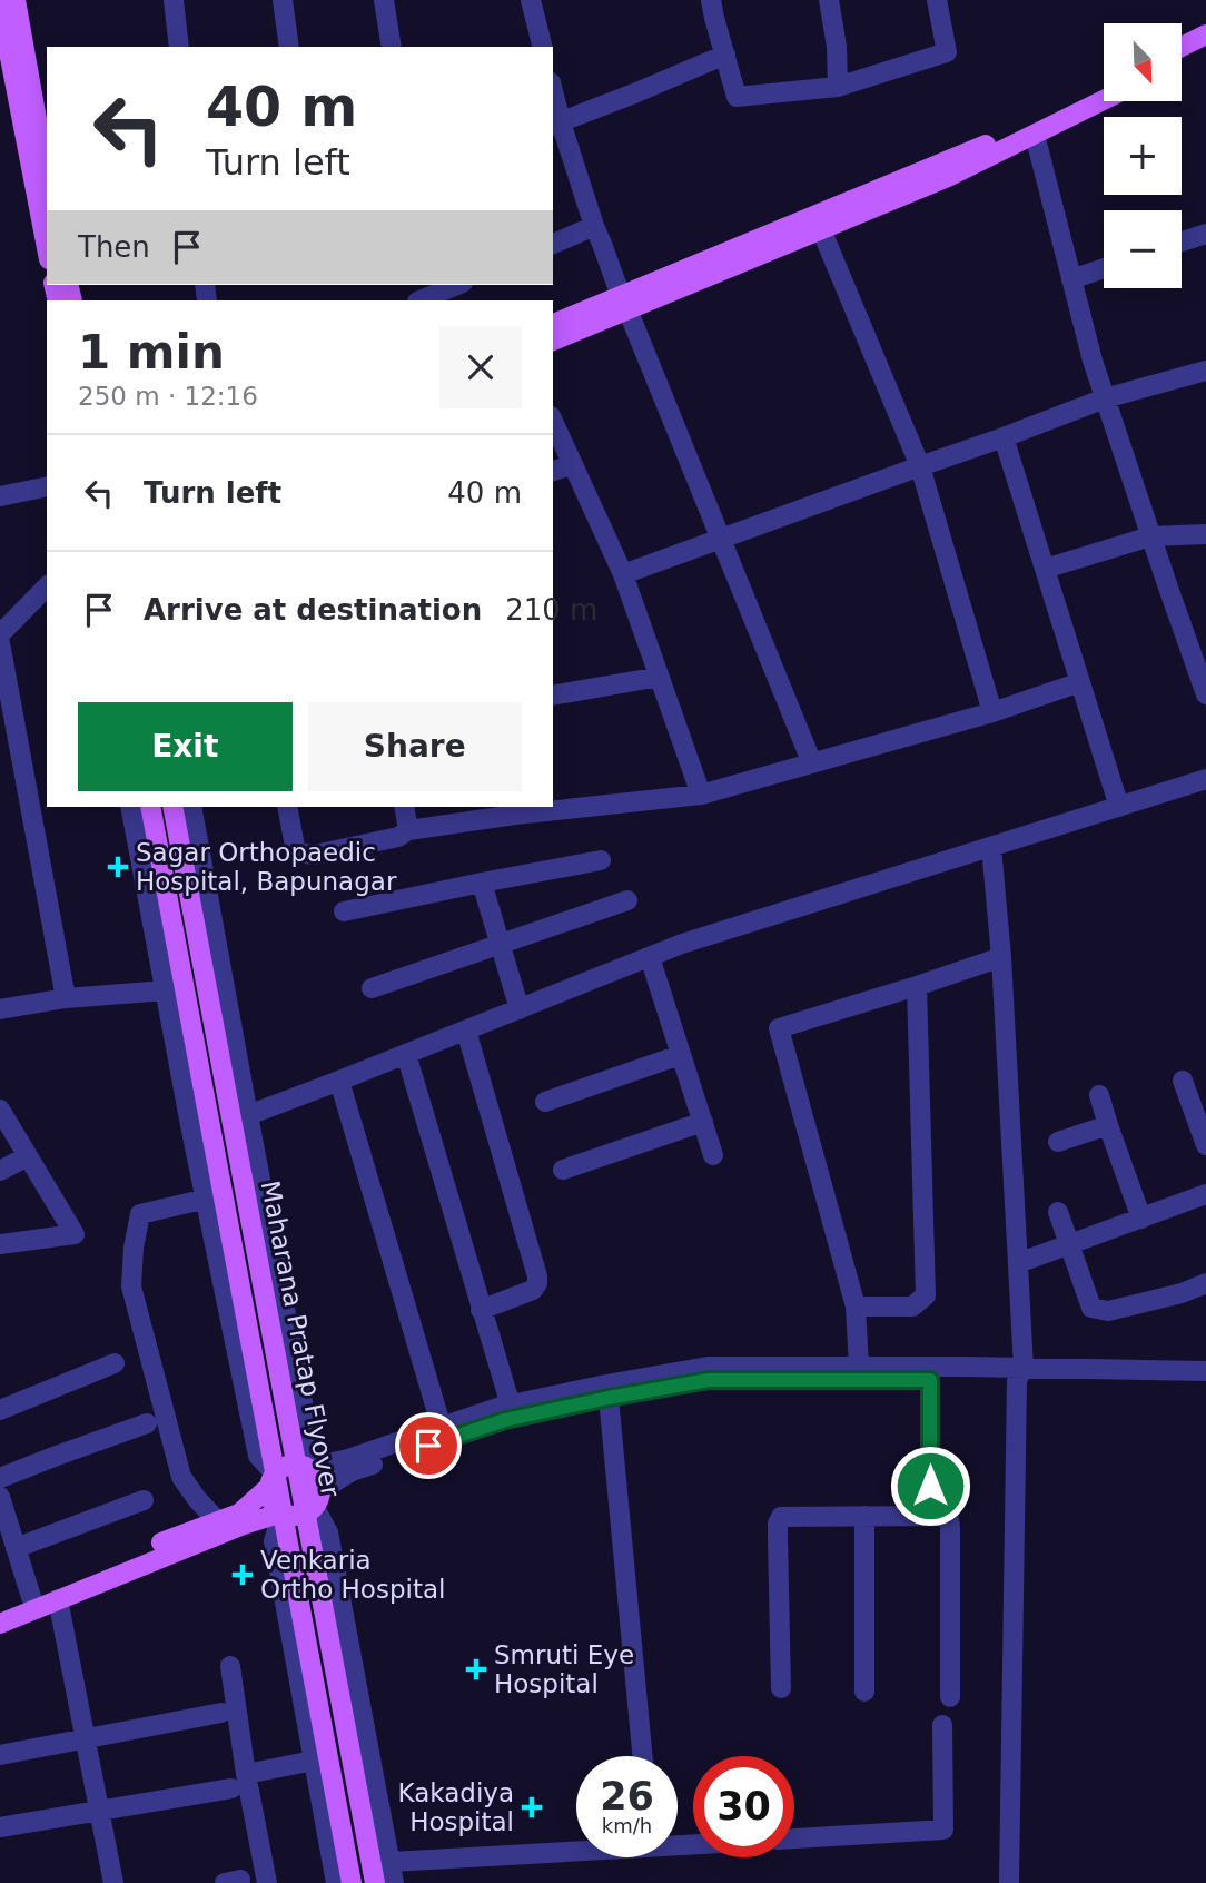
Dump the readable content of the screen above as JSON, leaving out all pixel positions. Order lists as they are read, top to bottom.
{
  "streets": {
    "main road": ["Maharana Pratap Flyover"]
  },
  "places": {
    "health": [
      "Sagar Orthopaedic Hospital, Bapunagar",
      "Venkaria Ortho Hospital",
      "Smruti Eye Hospital",
      "Kakadiya Hospital"
    ]
  },
  "north": "bottom right",
  "page": {
    "map_buttons": ["+", "−"],
    "turn": ["40 m", "Turn left"],
    "then": "Then",
    "heading": ["1 min", "250 m · 12:16"],
    "list": [
      {
        "name": "Turn left",
        "value": "40 m"
      },
      {
        "name": "Arrive at destination",
        "value": "210 m"
      }
    ],
    "buttons": ["Exit", "Share"],
    "speed": "26 km/h",
    "limit": "30"
  }
}
